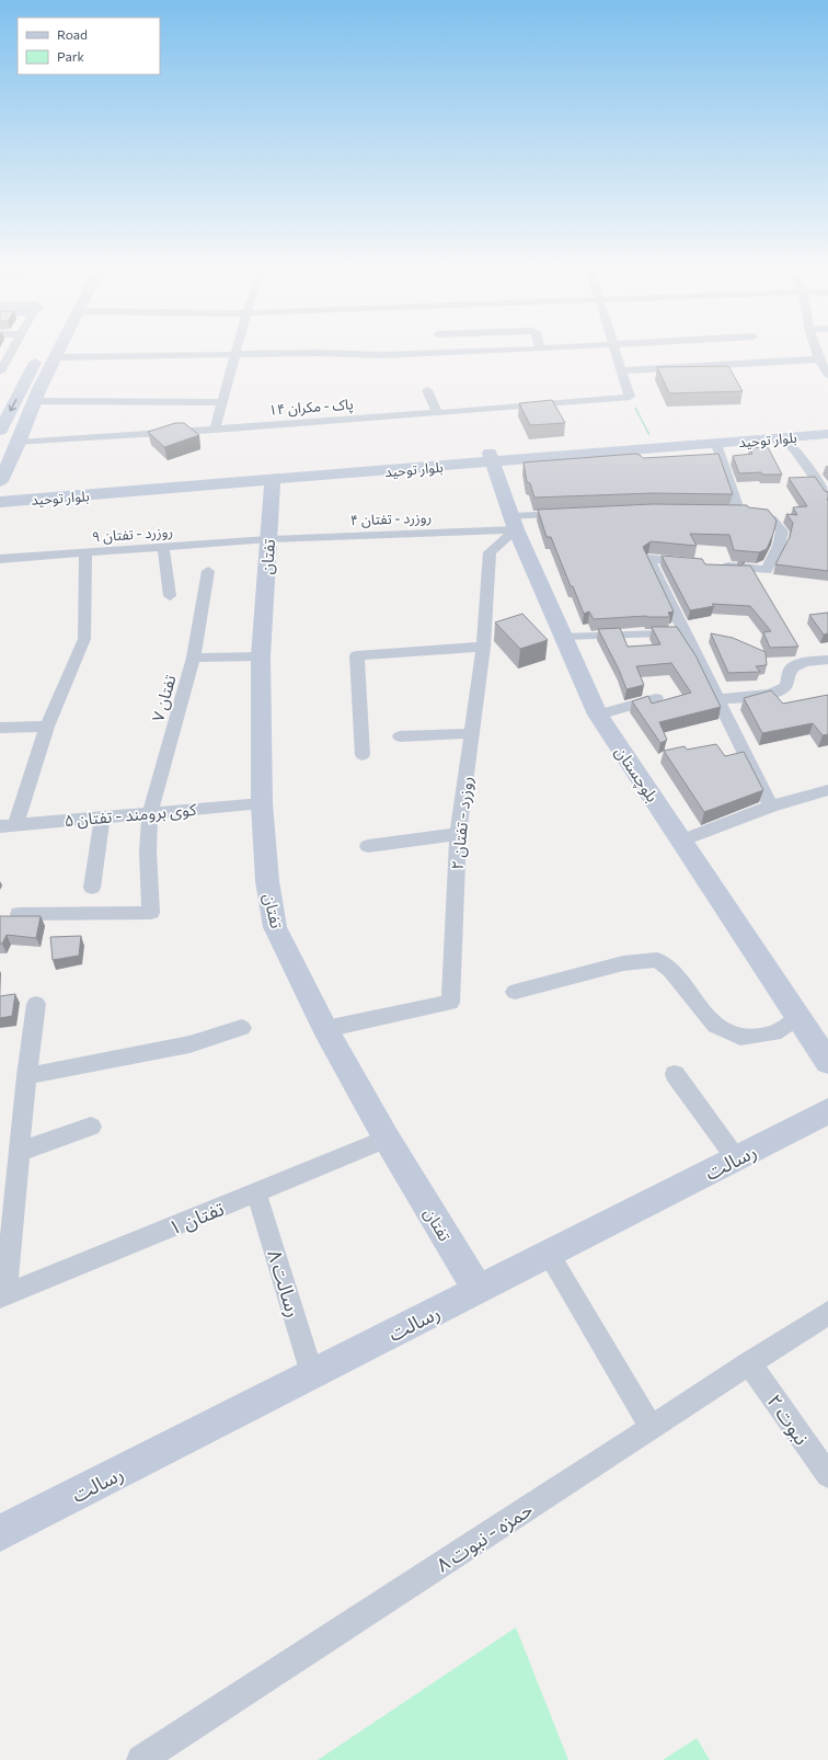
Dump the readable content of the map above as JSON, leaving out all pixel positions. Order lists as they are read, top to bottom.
{
  "streets": {
    "street": [
      "پاک - مکران ۱۴",
      "بلوار توحید",
      "روزرد - تفتان ۴",
      "روزرد - تفتان ۹",
      "تفتان",
      "تفتان ۷",
      "بلوچستان",
      "کوی برومند - تفتان ۵",
      "روزرد - تفتان ۲",
      "رسالت",
      "تفتان ۱",
      "رسالت ۸",
      "نبوت ۲",
      "حمزه - نبوت ۸"
    ]
  },
  "crossings": [
    ["بلوار توحید", "تفتان"],
    ["بلوار توحید", "بلوچستان"],
    ["روزرد - تفتان ۴", "روزرد - تفتان ۹"],
    ["روزرد - تفتان ۴", "تفتان"],
    ["روزرد - تفتان ۴", "بلوچستان"],
    ["روزرد - تفتان ۴", "روزرد - تفتان ۲"],
    ["روزرد - تفتان ۹", "تفتان"],
    ["تفتان", "کوی برومند - تفتان ۵"],
    ["تفتان", "روزرد - تفتان ۲"],
    ["تفتان", "رسالت"],
    ["تفتان", "تفتان ۱"],
    ["تفتان ۷", "کوی برومند - تفتان ۵"],
    ["بلوچستان", "روزرد - تفتان ۲"],
    ["رسالت", "رسالت ۸"],
    ["تفتان ۱", "رسالت ۸"],
    ["نبوت ۲", "حمزه - نبوت ۸"]
  ],
  "legend": ["Road", "Park"]
}
